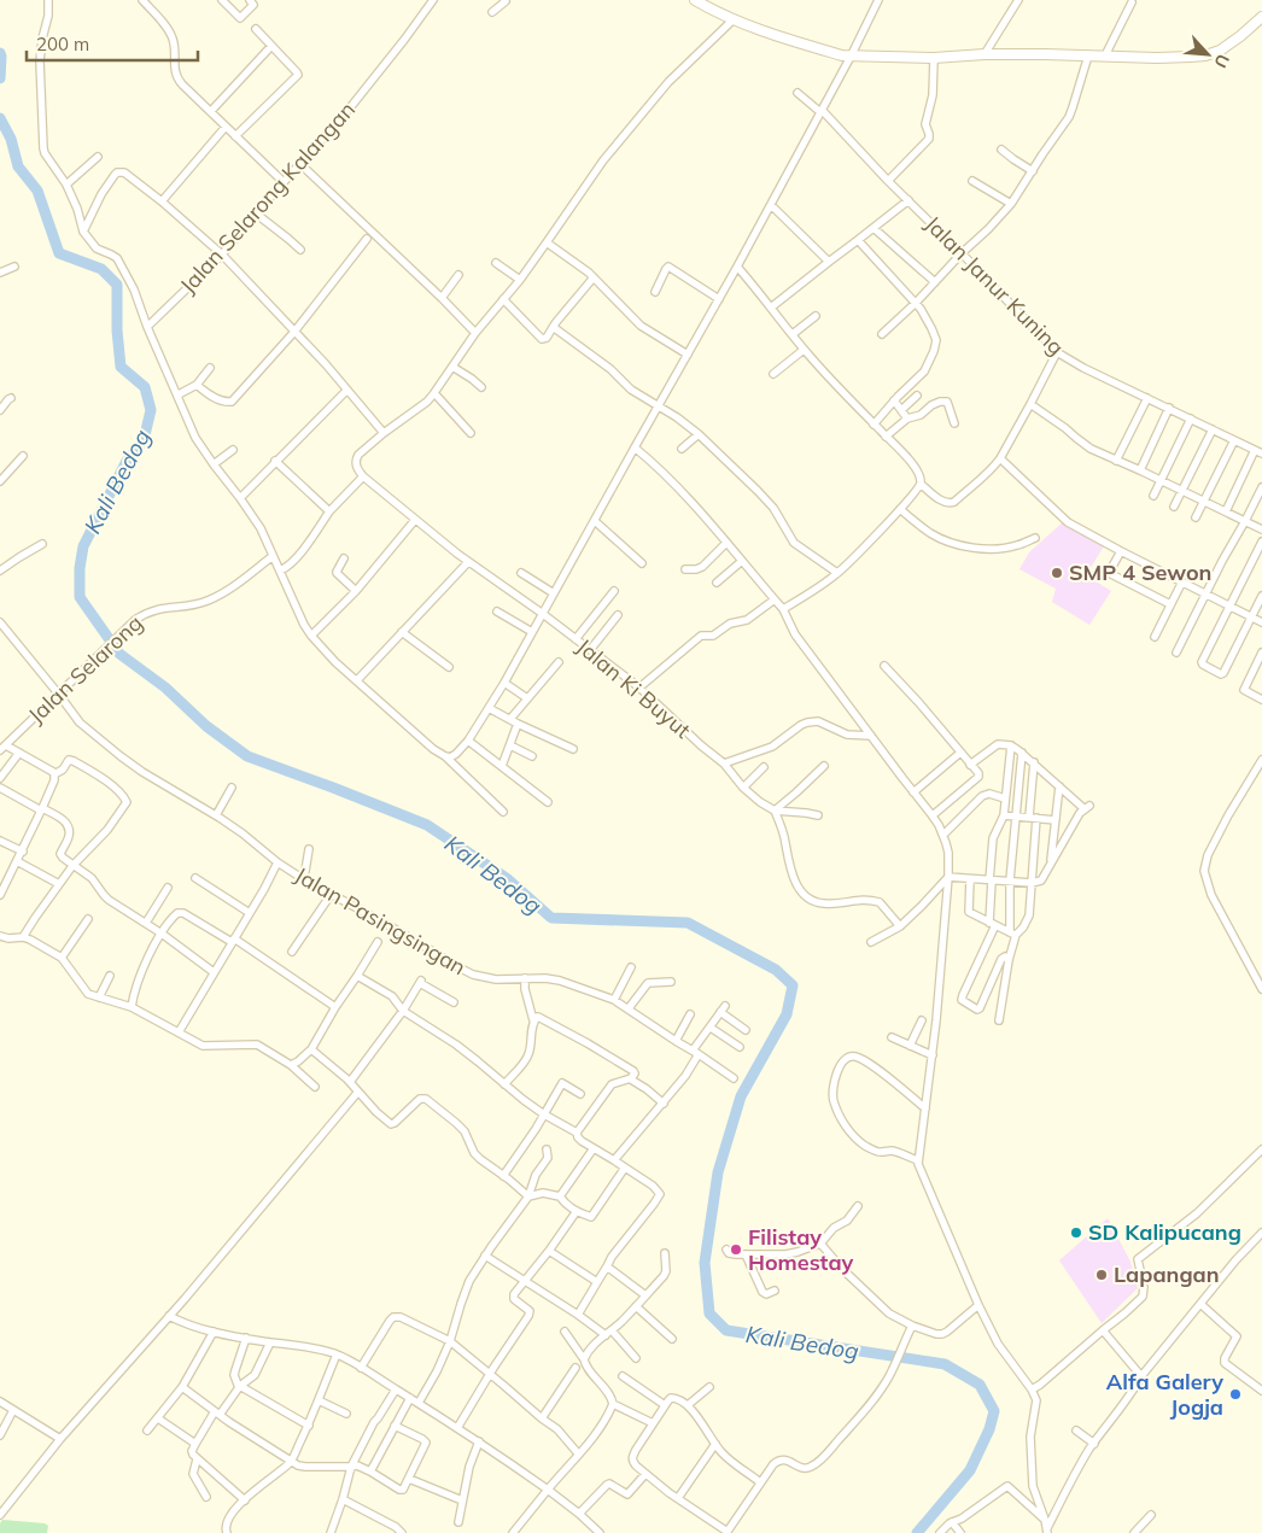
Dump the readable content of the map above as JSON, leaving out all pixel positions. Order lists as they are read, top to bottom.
{
  "streets": {
    "street": [
      "Jalan Selarong Kalangan",
      "Jalan Janur Kuning",
      "Jalan Selarong",
      "Jalan Ki Buyut",
      "Jalan Pasingsingan"
    ]
  },
  "crossings": [
    ["Jalan Selarong", "Jalan Pasingsingan"]
  ],
  "water": ["Kali Bedog"],
  "places": [
    "SMP 4 Sewon",
    "SD Kalipucang",
    "Filistay Homestay",
    "Lapangan",
    "Alfa Galery Jogja"
  ],
  "scale_bar": "200 m",
  "north": "bottom right"
}
